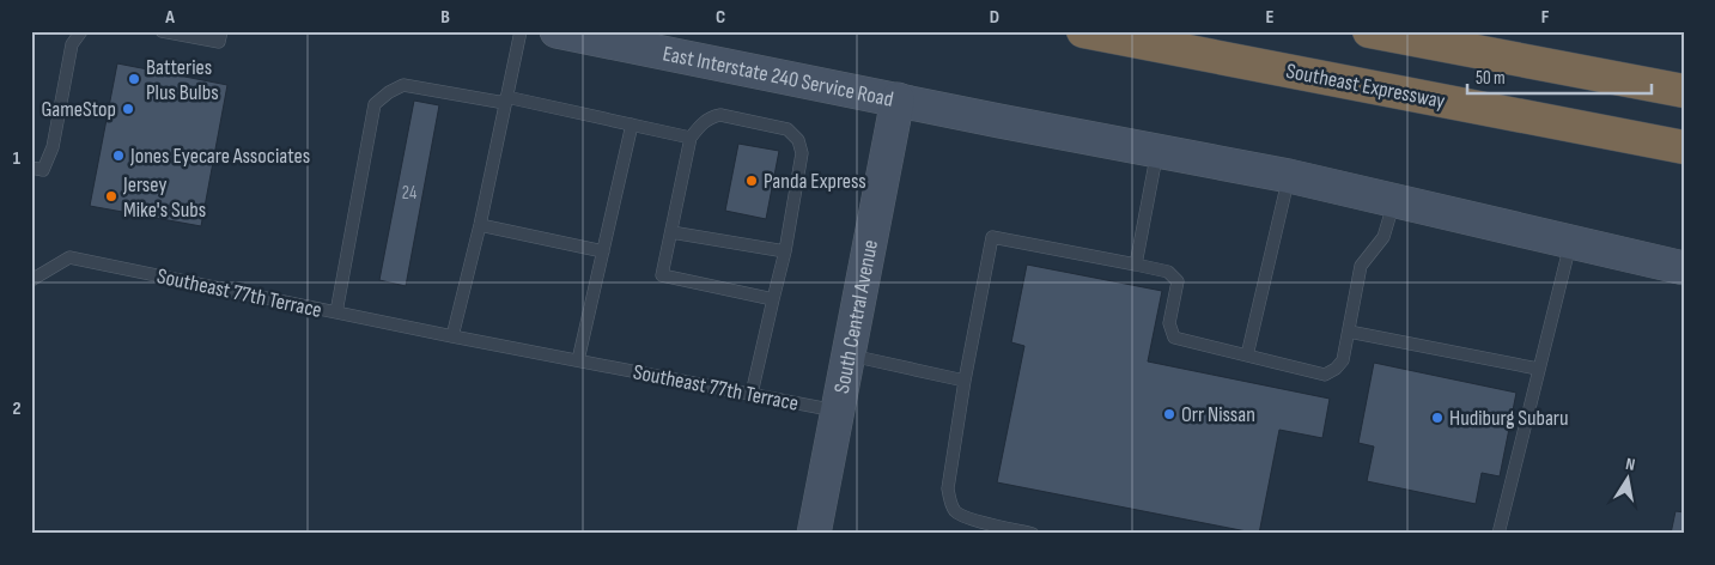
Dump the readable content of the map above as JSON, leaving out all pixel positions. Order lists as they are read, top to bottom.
{
  "streets": {
    "highway": ["Southeast Expressway"],
    "main road": ["East Interstate 240 Service Road", "South Central Avenue"],
    "lane": ["Southeast 77th Terrace"]
  },
  "crossings": [
    ["East Interstate 240 Service Road", "South Central Avenue"],
    ["Southeast 77th Terrace", "South Central Avenue"]
  ],
  "places": [
    "Batteries Plus Bulbs",
    "GameStop",
    "Jones Eyecare Associates",
    "Panda Express",
    "Jersey Mike's Subs",
    "Orr Nissan",
    "Hudiburg Subaru"
  ],
  "house_numbers": ["24"],
  "scale_bar": "50 m",
  "north": "top",
  "grid": {
    "columns": [
      "A",
      "B",
      "C",
      "D",
      "E",
      "F"
    ],
    "rows": ["1", "2"]
  }
}
